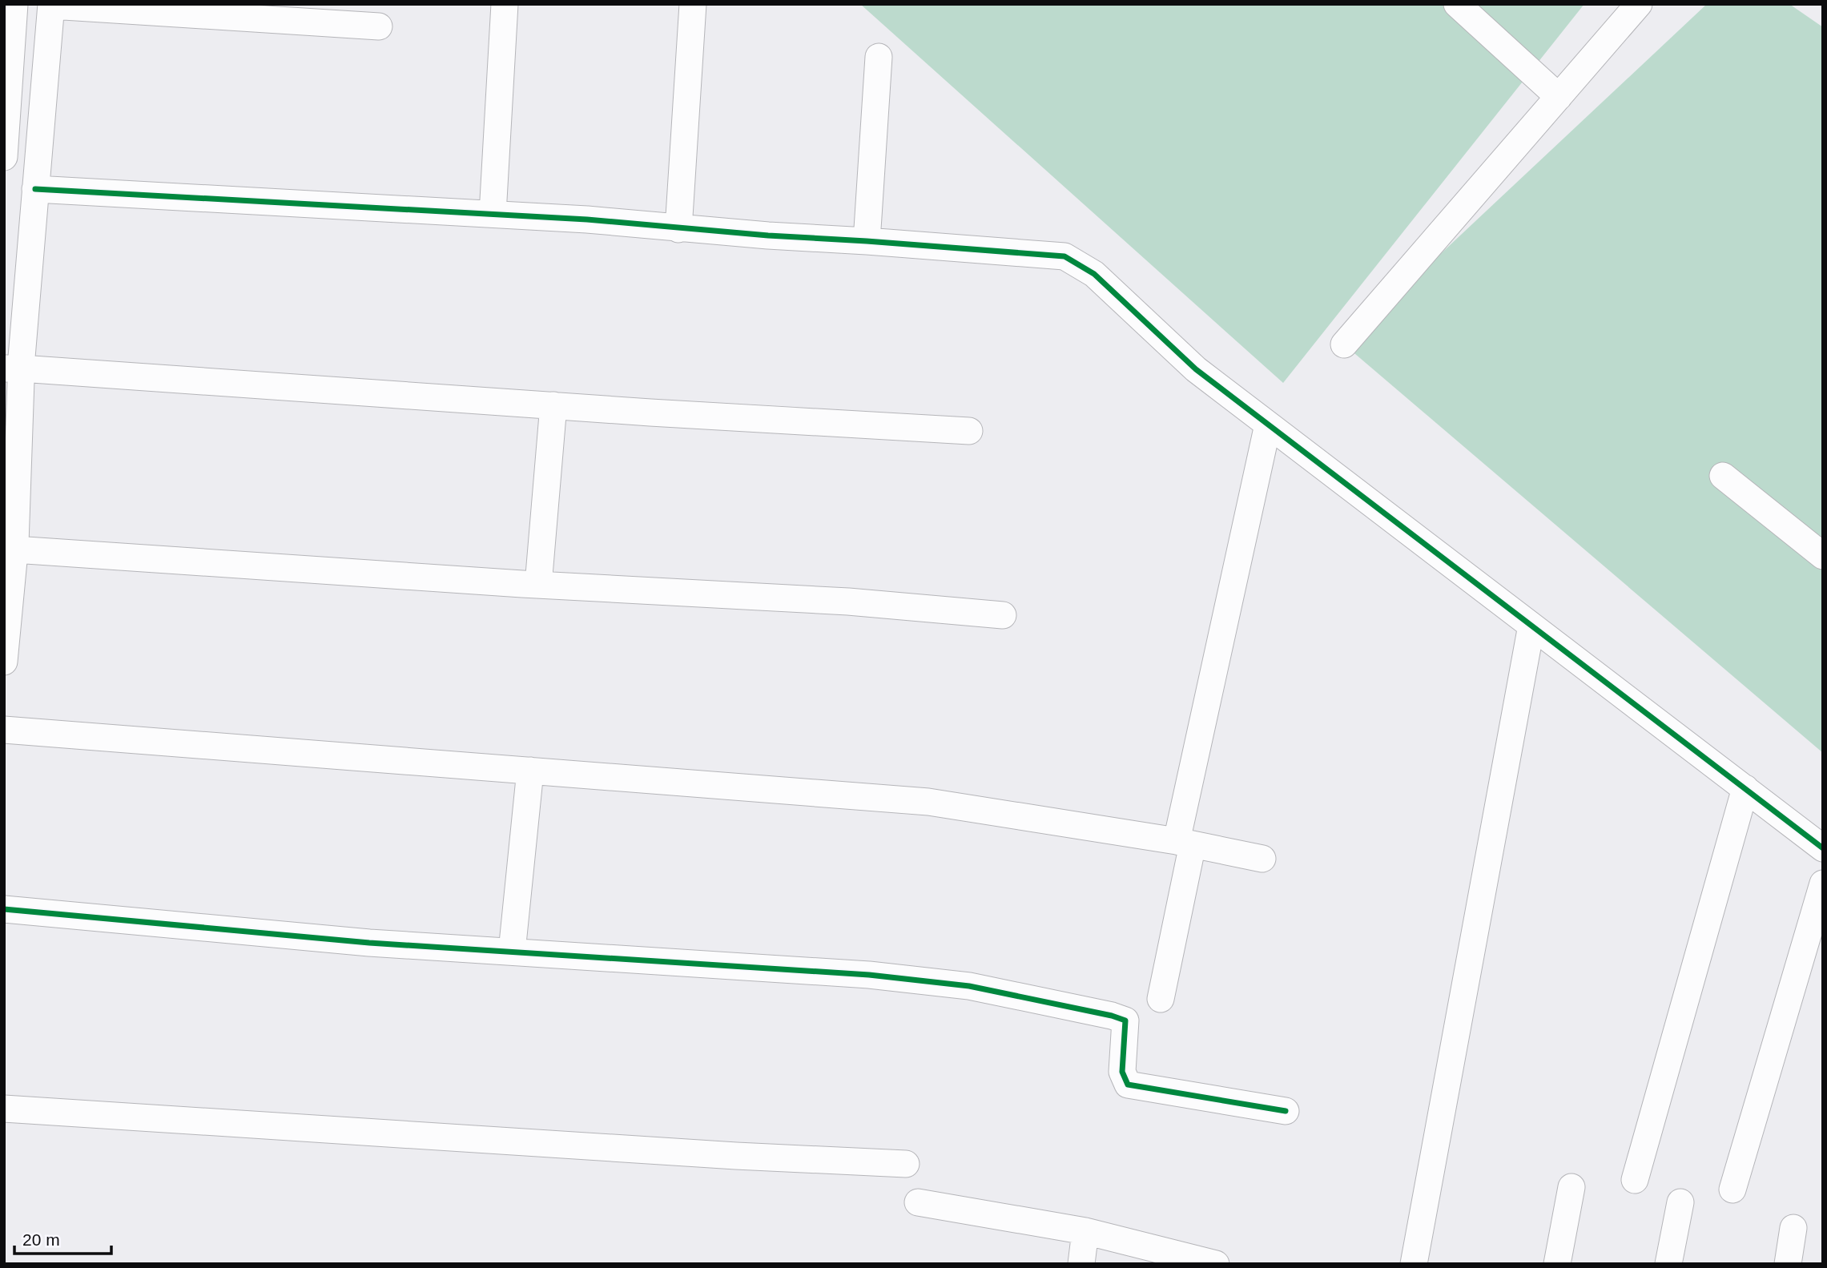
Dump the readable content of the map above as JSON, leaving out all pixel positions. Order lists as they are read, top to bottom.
{
  "scale_bar": "20 m"
}
